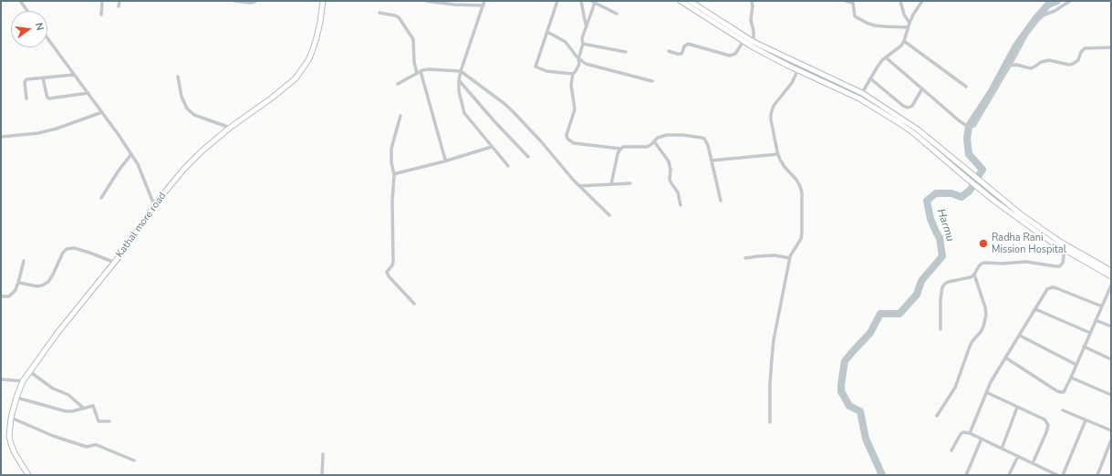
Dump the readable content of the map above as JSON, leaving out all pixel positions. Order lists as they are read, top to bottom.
{
  "streets": {
    "street": ["Kathal more road"]
  },
  "water": ["Harmu"],
  "places": ["Radha Rani Mission Hospital"],
  "north": "right"
}
